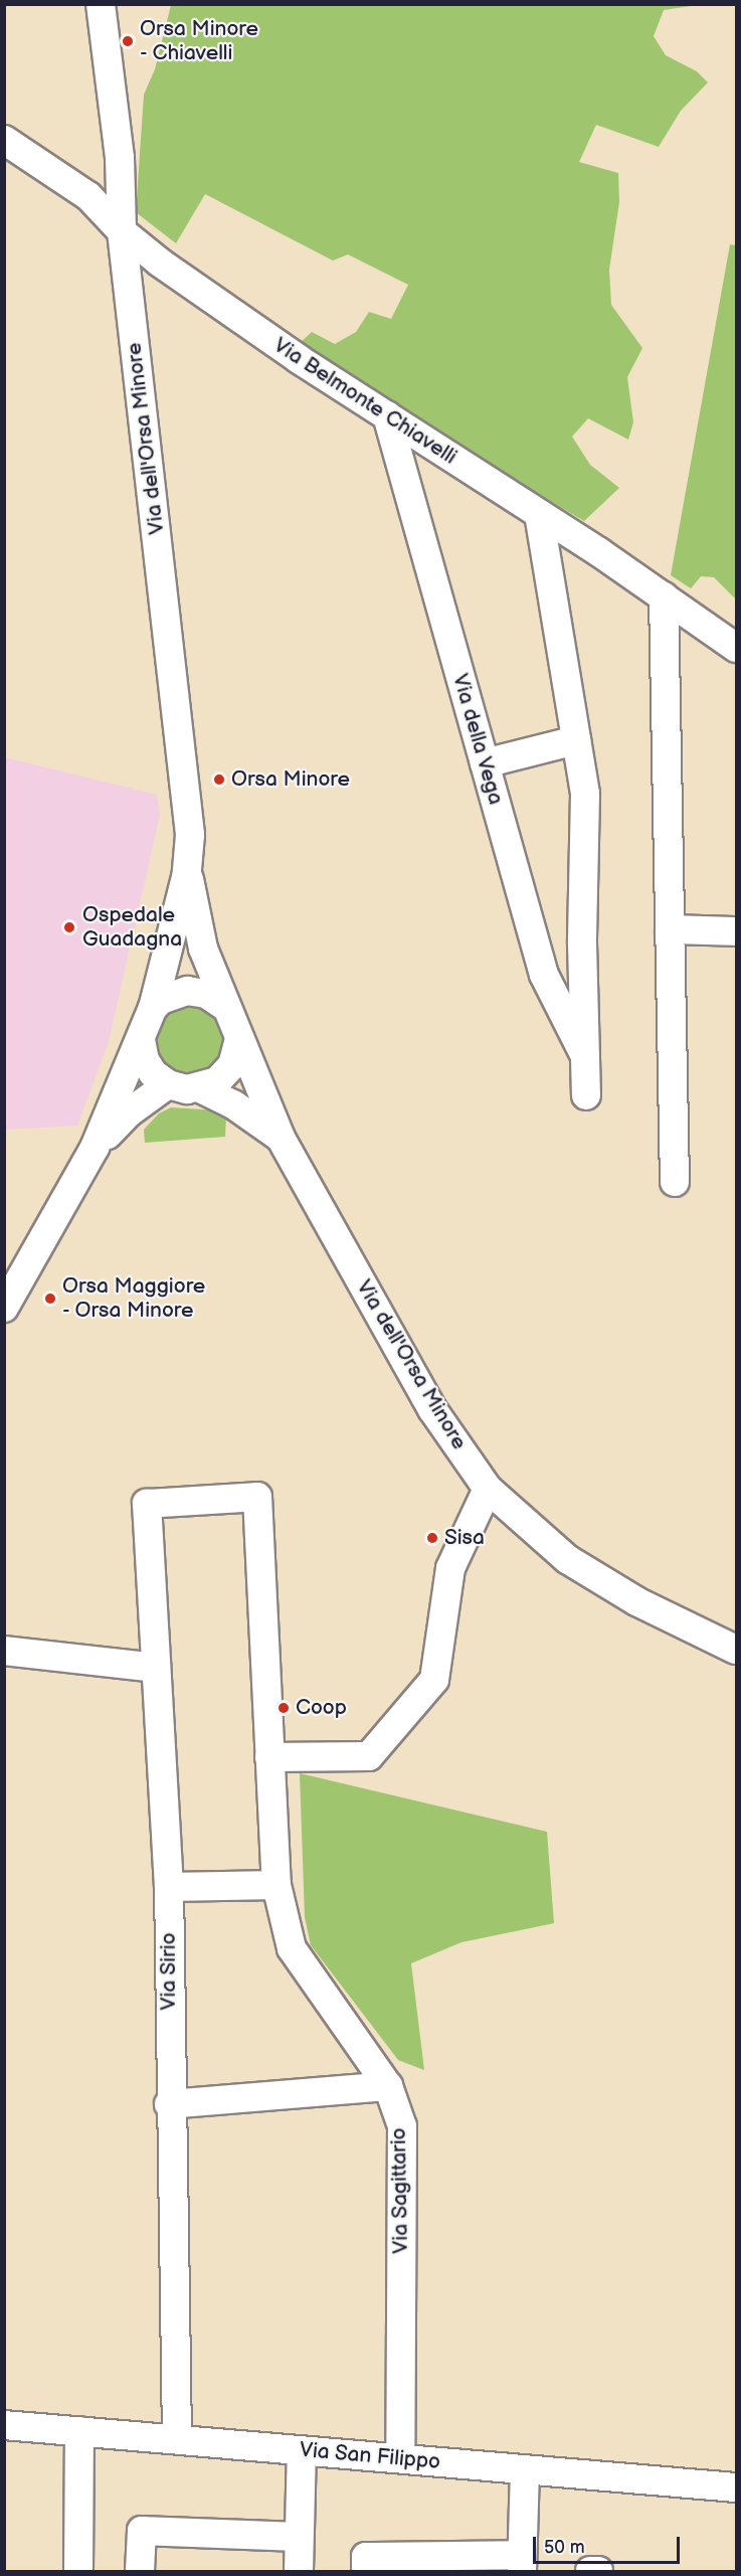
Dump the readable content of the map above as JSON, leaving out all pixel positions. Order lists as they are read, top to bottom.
{
  "streets": {
    "street": [
      "Via Belmonte Chiavelli",
      "Via dell'Orsa Minore",
      "Via della Vega",
      "Via Sirio",
      "Via Sagittario",
      "Via San Filippo"
    ]
  },
  "crossings": [
    ["Via Belmonte Chiavelli", "Via dell'Orsa Minore"],
    ["Via Belmonte Chiavelli", "Via della Vega"],
    ["Via Sirio", "Via Sagittario"],
    ["Via Sirio", "Via San Filippo"],
    ["Via Sagittario", "Via San Filippo"]
  ],
  "places": [
    "Orsa Minore - Chiavelli",
    "Orsa Minore",
    "Ospedale Guadagna",
    "Orsa Maggiore - Orsa Minore",
    "Sisa",
    "Coop"
  ],
  "scale_bar": "50 m"
}
